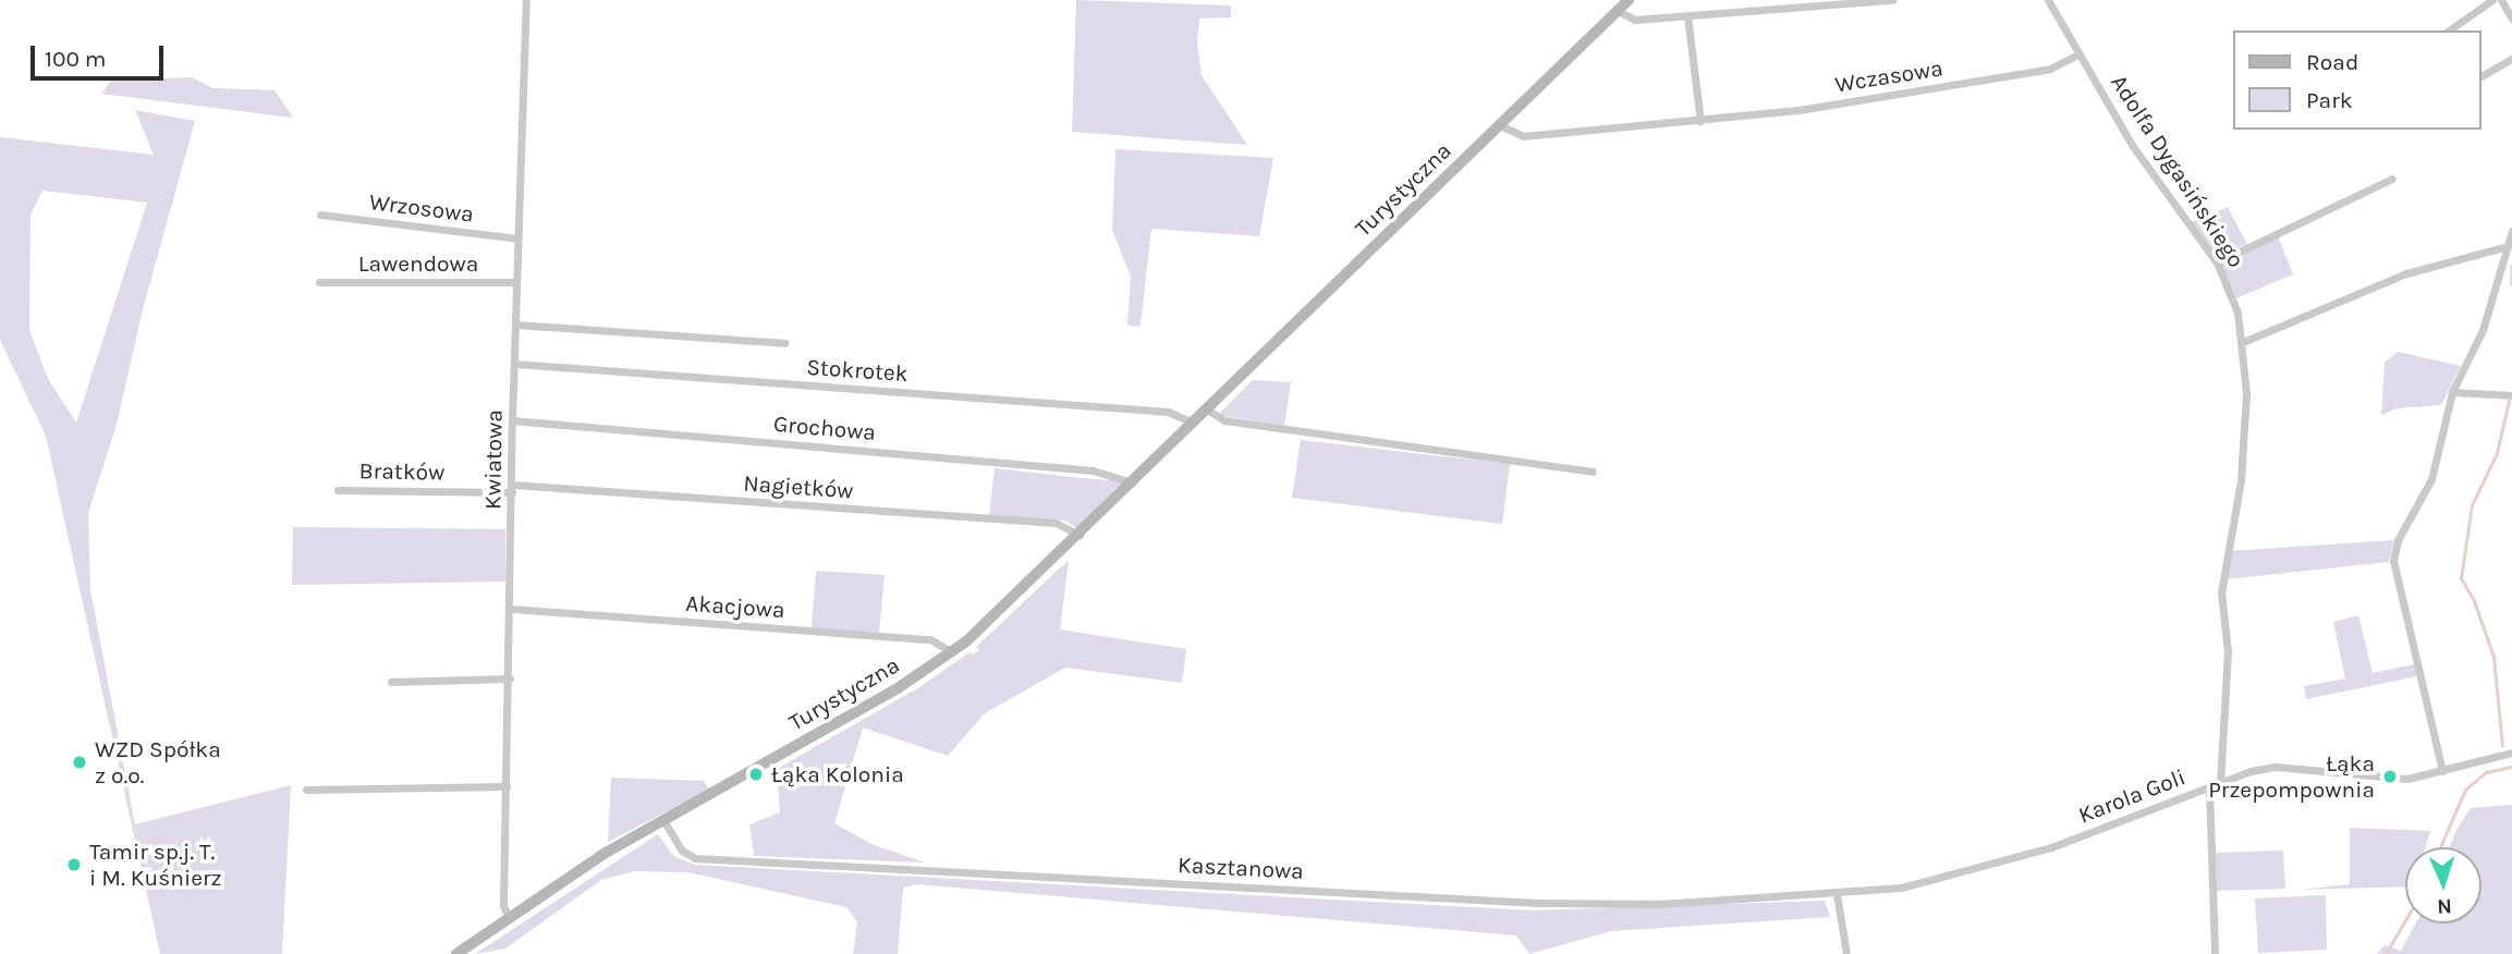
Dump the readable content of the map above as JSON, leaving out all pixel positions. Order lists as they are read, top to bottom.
{
  "streets": {
    "main road": ["Turystyczna"],
    "street": [
      "Wczasowa",
      "Adolfa Dygasińskiego",
      "Wrzosowa",
      "Lawendowa",
      "Stokrotek",
      "Grochowa",
      "Kwiatowa",
      "Bratków",
      "Nagietków",
      "Akacjowa",
      "Karola Goli",
      "Kasztanowa"
    ]
  },
  "crossings": [
    ["Wczasowa", "Adolfa Dygasińskiego"],
    ["Wczasowa", "Turystyczna"],
    ["Adolfa Dygasińskiego", "Karola Goli"],
    ["Turystyczna", "Stokrotek"],
    ["Turystyczna", "Grochowa"],
    ["Turystyczna", "Kwiatowa"],
    ["Turystyczna", "Nagietków"],
    ["Turystyczna", "Akacjowa"],
    ["Turystyczna", "Kasztanowa"],
    ["Wrzosowa", "Kwiatowa"],
    ["Lawendowa", "Kwiatowa"],
    ["Stokrotek", "Kwiatowa"],
    ["Grochowa", "Kwiatowa"],
    ["Kwiatowa", "Bratków"],
    ["Kwiatowa", "Nagietków"],
    ["Kwiatowa", "Akacjowa"],
    ["Bratków", "Nagietków"],
    ["Karola Goli", "Kasztanowa"]
  ],
  "places": [
    "WZD Spółka z o.o.",
    "Łąka Kolonia",
    "Łąka Przepompownia",
    "Tamir sp.j. T. i M. Kuśnierz"
  ],
  "legend": ["Road", "Park"],
  "scale_bar": "100 m",
  "north": "bottom"
}
